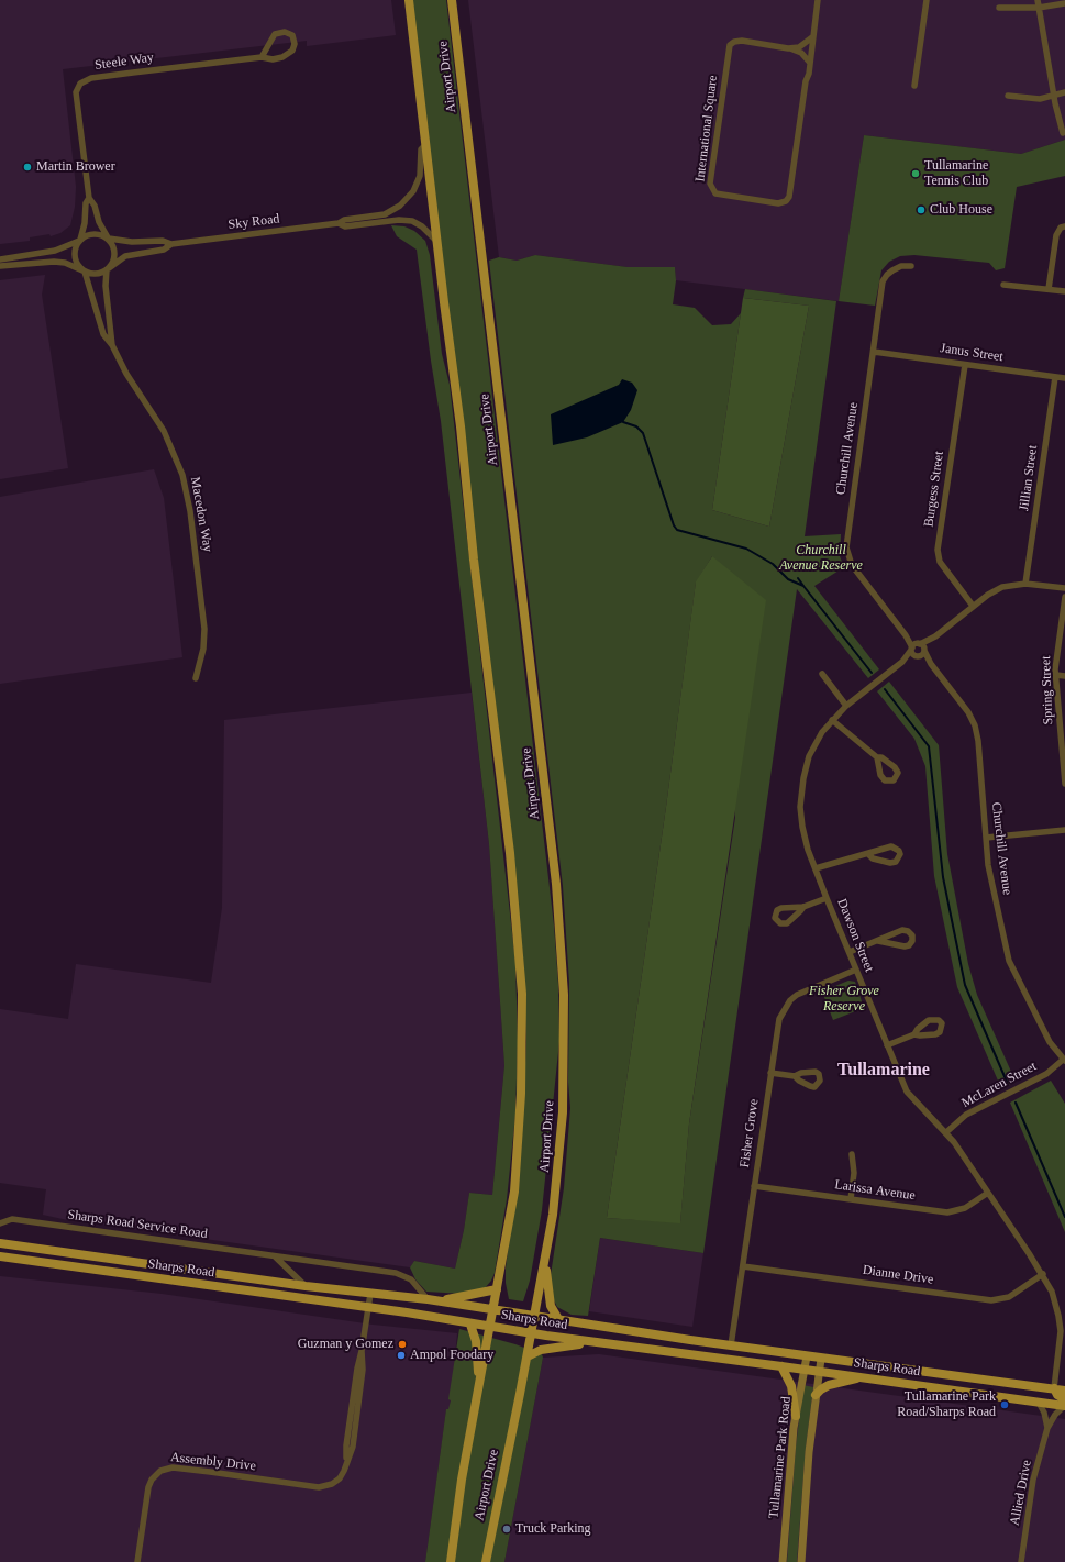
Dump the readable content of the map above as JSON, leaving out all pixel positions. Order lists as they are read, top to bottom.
{
  "streets": {
    "main road": ["Airport Drive", "Sharps Road"],
    "street": [
      "Steele Way",
      "International Square",
      "Sky Road",
      "Janus Street",
      "Churchill Avenue",
      "Jillian Street",
      "Burgess Street",
      "Macedon Way",
      "Spring Street",
      "Dawson Street",
      "McLaren Street",
      "Fisher Grove",
      "Larissa Avenue",
      "Sharps Road Service Road",
      "Dianne Drive",
      "Tullamarine Park Road",
      "Assembly Drive",
      "Allied Drive"
    ]
  },
  "crossings": [
    ["Steele Way", "Sky Road"],
    ["Steele Way", "Macedon Way"],
    ["Airport Drive", "Sky Road"],
    ["Airport Drive", "Sharps Road"],
    ["Sky Road", "Macedon Way"],
    ["Janus Street", "Churchill Avenue"],
    ["Janus Street", "Jillian Street"],
    ["Janus Street", "Burgess Street"],
    ["Churchill Avenue", "Dawson Street"],
    ["Churchill Avenue", "McLaren Street"],
    ["Jillian Street", "Dawson Street"],
    ["Burgess Street", "Dawson Street"],
    ["Dawson Street", "McLaren Street"],
    ["Dawson Street", "Fisher Grove"],
    ["Dawson Street", "Larissa Avenue"],
    ["Dawson Street", "Sharps Road"],
    ["Dawson Street", "Dianne Drive"],
    ["Fisher Grove", "Larissa Avenue"],
    ["Fisher Grove", "Sharps Road"],
    ["Fisher Grove", "Dianne Drive"],
    ["Sharps Road Service Road", "Sharps Road"],
    ["Sharps Road", "Tullamarine Park Road"],
    ["Sharps Road", "Assembly Drive"],
    ["Sharps Road", "Allied Drive"]
  ],
  "districts": ["Tullamarine"],
  "parks": ["Churchill Avenue Reserve", "Fisher Grove Reserve"],
  "places": [
    "Martin Brower",
    "Tullamarine Tennis Club",
    "Club House",
    "Guzman y Gomez",
    "Ampol Foodary",
    "Tullamarine Park Road/Sharps Road",
    "Truck Parking"
  ]
}
